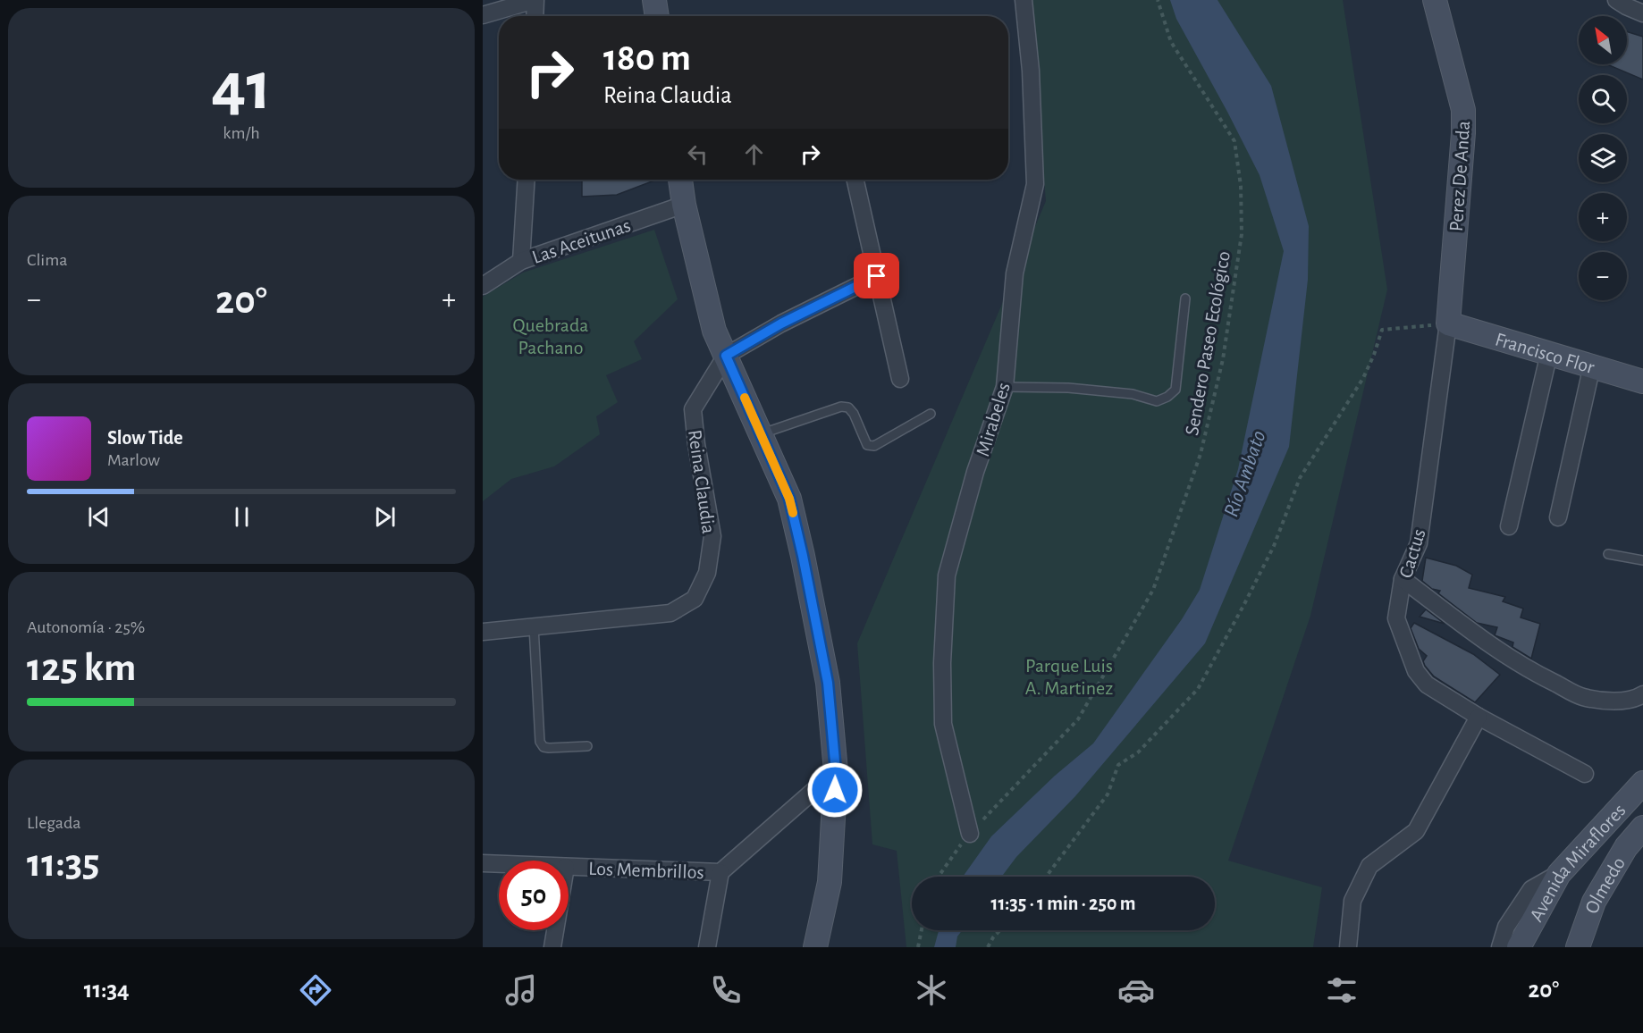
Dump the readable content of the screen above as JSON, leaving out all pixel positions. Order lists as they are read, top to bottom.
{
  "streets": {
    "main road": [
      "Perez De Anda",
      "Francisco Flor",
      "Avenida Miraflores",
      "Olmedo"
    ],
    "street": [
      "Las Aceitunas",
      "Mirabeles",
      "Reina Claudia",
      "Cactus",
      "Los Membrillos"
    ],
    "path": ["Sendero Paseo Ecológico"]
  },
  "crossings": [
    ["Perez De Anda", "Francisco Flor"],
    ["Perez De Anda", "Cactus"],
    ["Sendero Paseo Ecológico", "Mirabeles"],
    ["Francisco Flor", "Cactus"]
  ],
  "water": ["Río Ambato"],
  "parks": ["Quebrada Pachano", "Parque Luis A. Martinez"],
  "north": "top left",
  "page": {
    "tile": [
      ["41", "km/h"],
      "Clima",
      ["Autonomía · 25%", "125 km"],
      ["Llegada", "11:35"]
    ],
    "map_buttons": ["+", "−"],
    "turn": ["180 m", "Reina Claudia"],
    "heat": ["−", "20°", "+"],
    "song": ["Slow Tide", "Marlow"],
    "limit": "50",
    "trip": "11:35 · 1 min · 250 m",
    "tabs": ["11:34", "20°"]
  }
}
